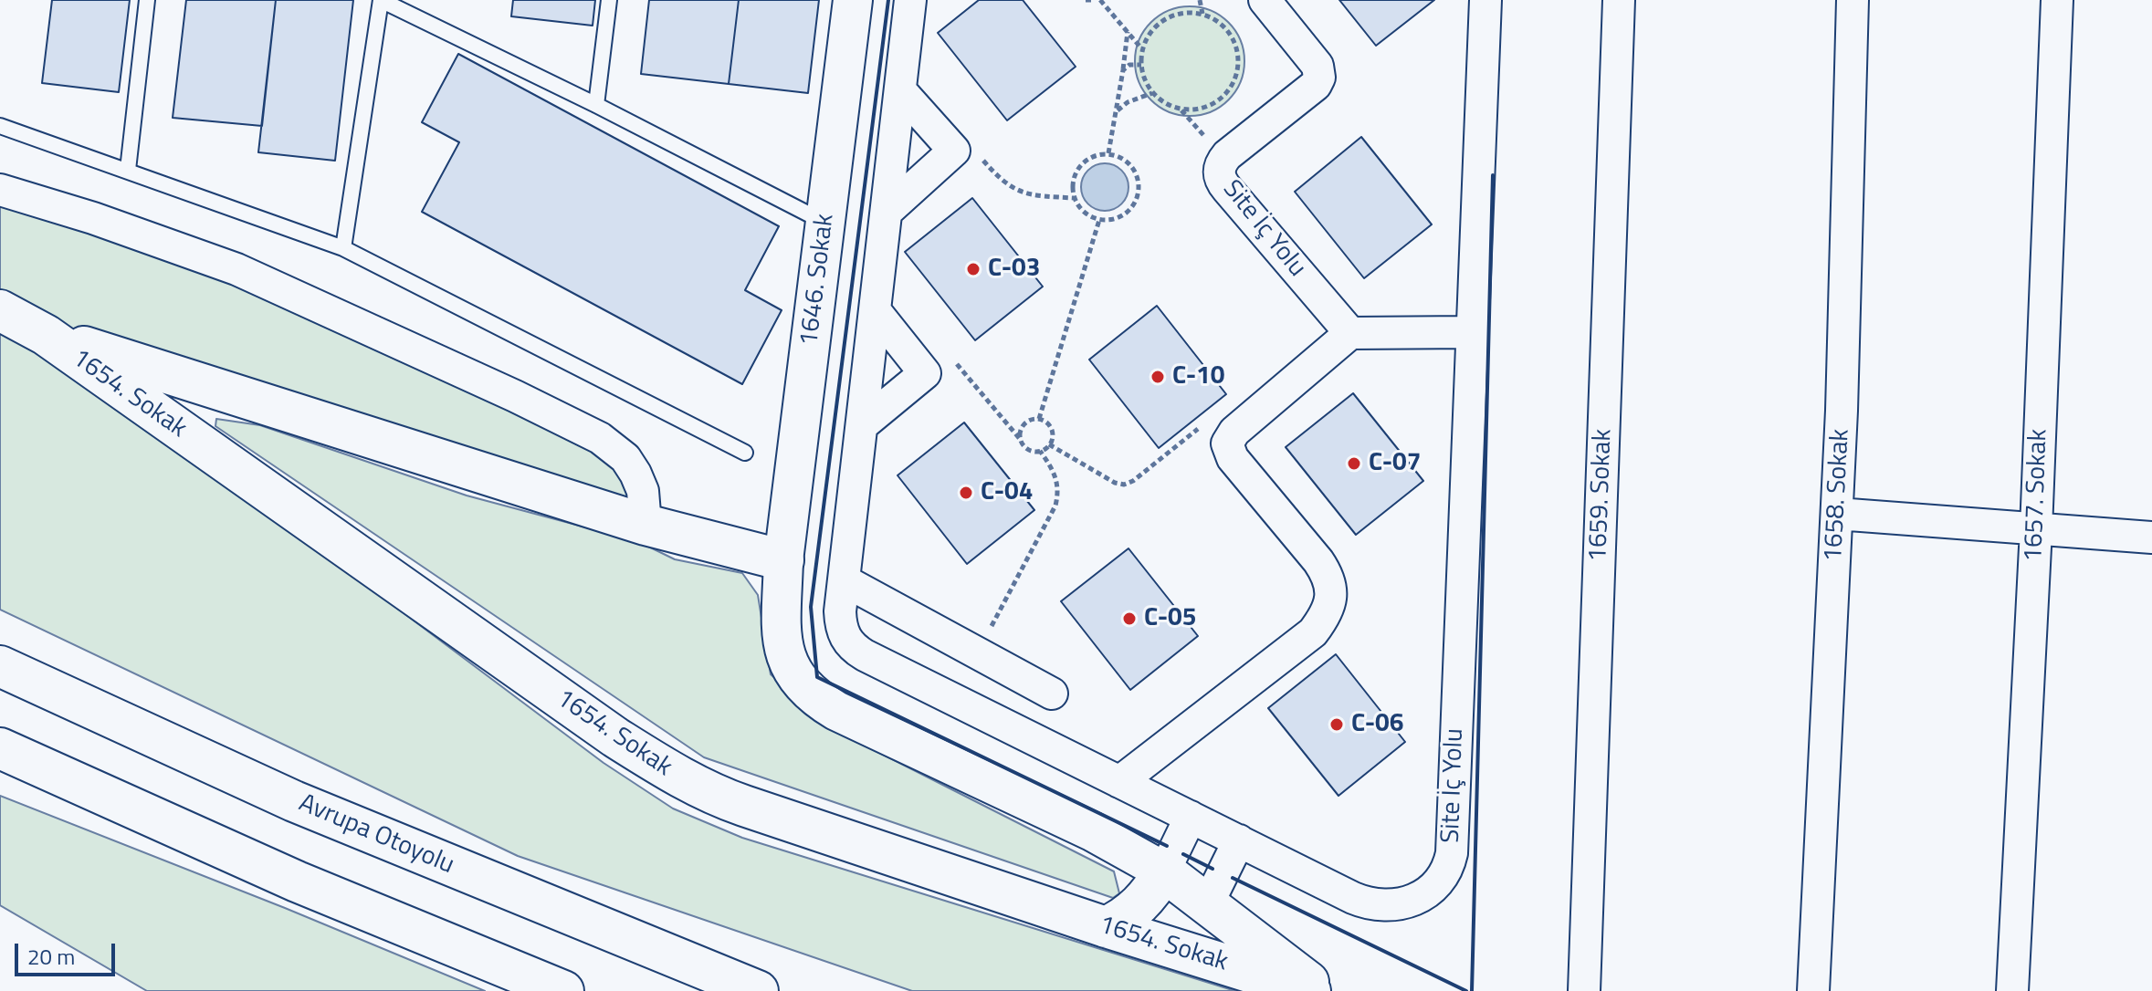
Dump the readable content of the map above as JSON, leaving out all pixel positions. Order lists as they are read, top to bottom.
{
  "streets": {
    "main road": ["1654. Sokak", "Avrupa Otoyolu"],
    "street": [
      "Site İç Yolu",
      "1646. Sokak",
      "1659. Sokak",
      "1658. Sokak",
      "1657. Sokak"
    ]
  },
  "places": [
    "C-03",
    "C-10",
    "C-07",
    "C-04",
    "C-05",
    "C-06"
  ],
  "scale_bar": "20 m"
}
